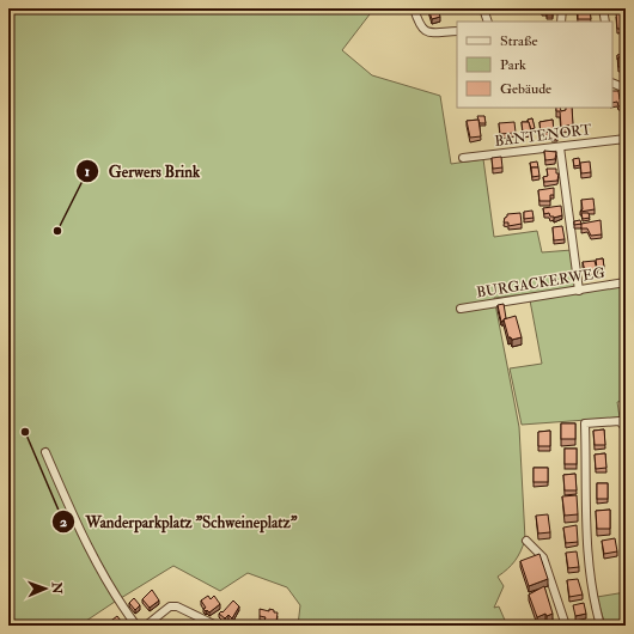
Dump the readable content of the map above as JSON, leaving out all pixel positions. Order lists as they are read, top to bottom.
{
  "streets": {
    "street": ["BANTENORT", "BURGACKERWEG"]
  },
  "places": ["Gerwers Brink", "Wanderparkplatz \"Schweineplatz\""],
  "legend": ["Straße", "Park", "Gebäude"],
  "north": "right"
}
